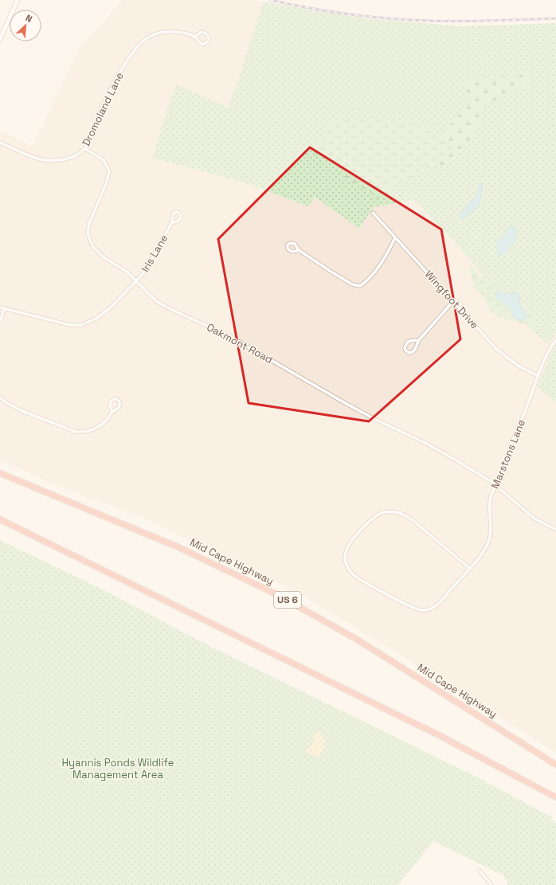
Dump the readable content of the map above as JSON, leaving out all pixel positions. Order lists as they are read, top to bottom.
{
  "streets": {
    "highway": ["Mid Cape Highway", "US 6"],
    "street": [
      "Dromoland Lane",
      "Iris Lane",
      "Wingfoot Drive",
      "Oakmont Road",
      "Marstons Lane"
    ]
  },
  "crossings": [
    ["Dromoland Lane", "Oakmont Road"],
    ["Iris Lane", "Oakmont Road"],
    ["Wingfoot Drive", "Marstons Lane"],
    ["Oakmont Road", "Marstons Lane"]
  ],
  "parks": ["Hyannis Ponds Wildlife Management Area"],
  "north": "top right"
}
